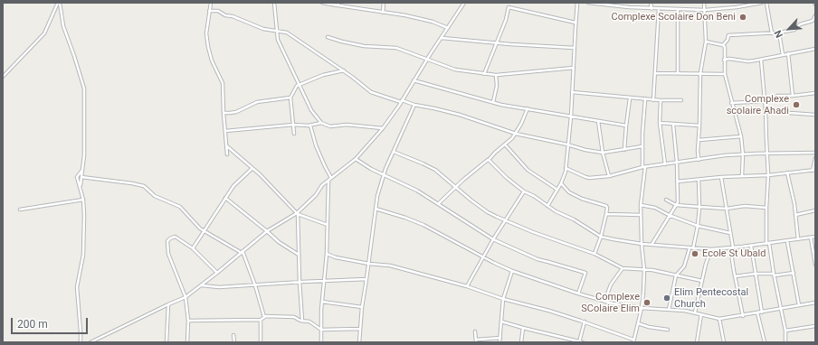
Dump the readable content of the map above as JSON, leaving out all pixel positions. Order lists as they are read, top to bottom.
{
  "places": [
    "Complexe Scolaire Don Beni",
    "Complexe scolaire Ahadi",
    "Ecole St Ubald",
    "Elim Pentecostal Church",
    "Complexe SColaire Elim"
  ],
  "scale_bar": "200 m",
  "north": "bottom left"
}
